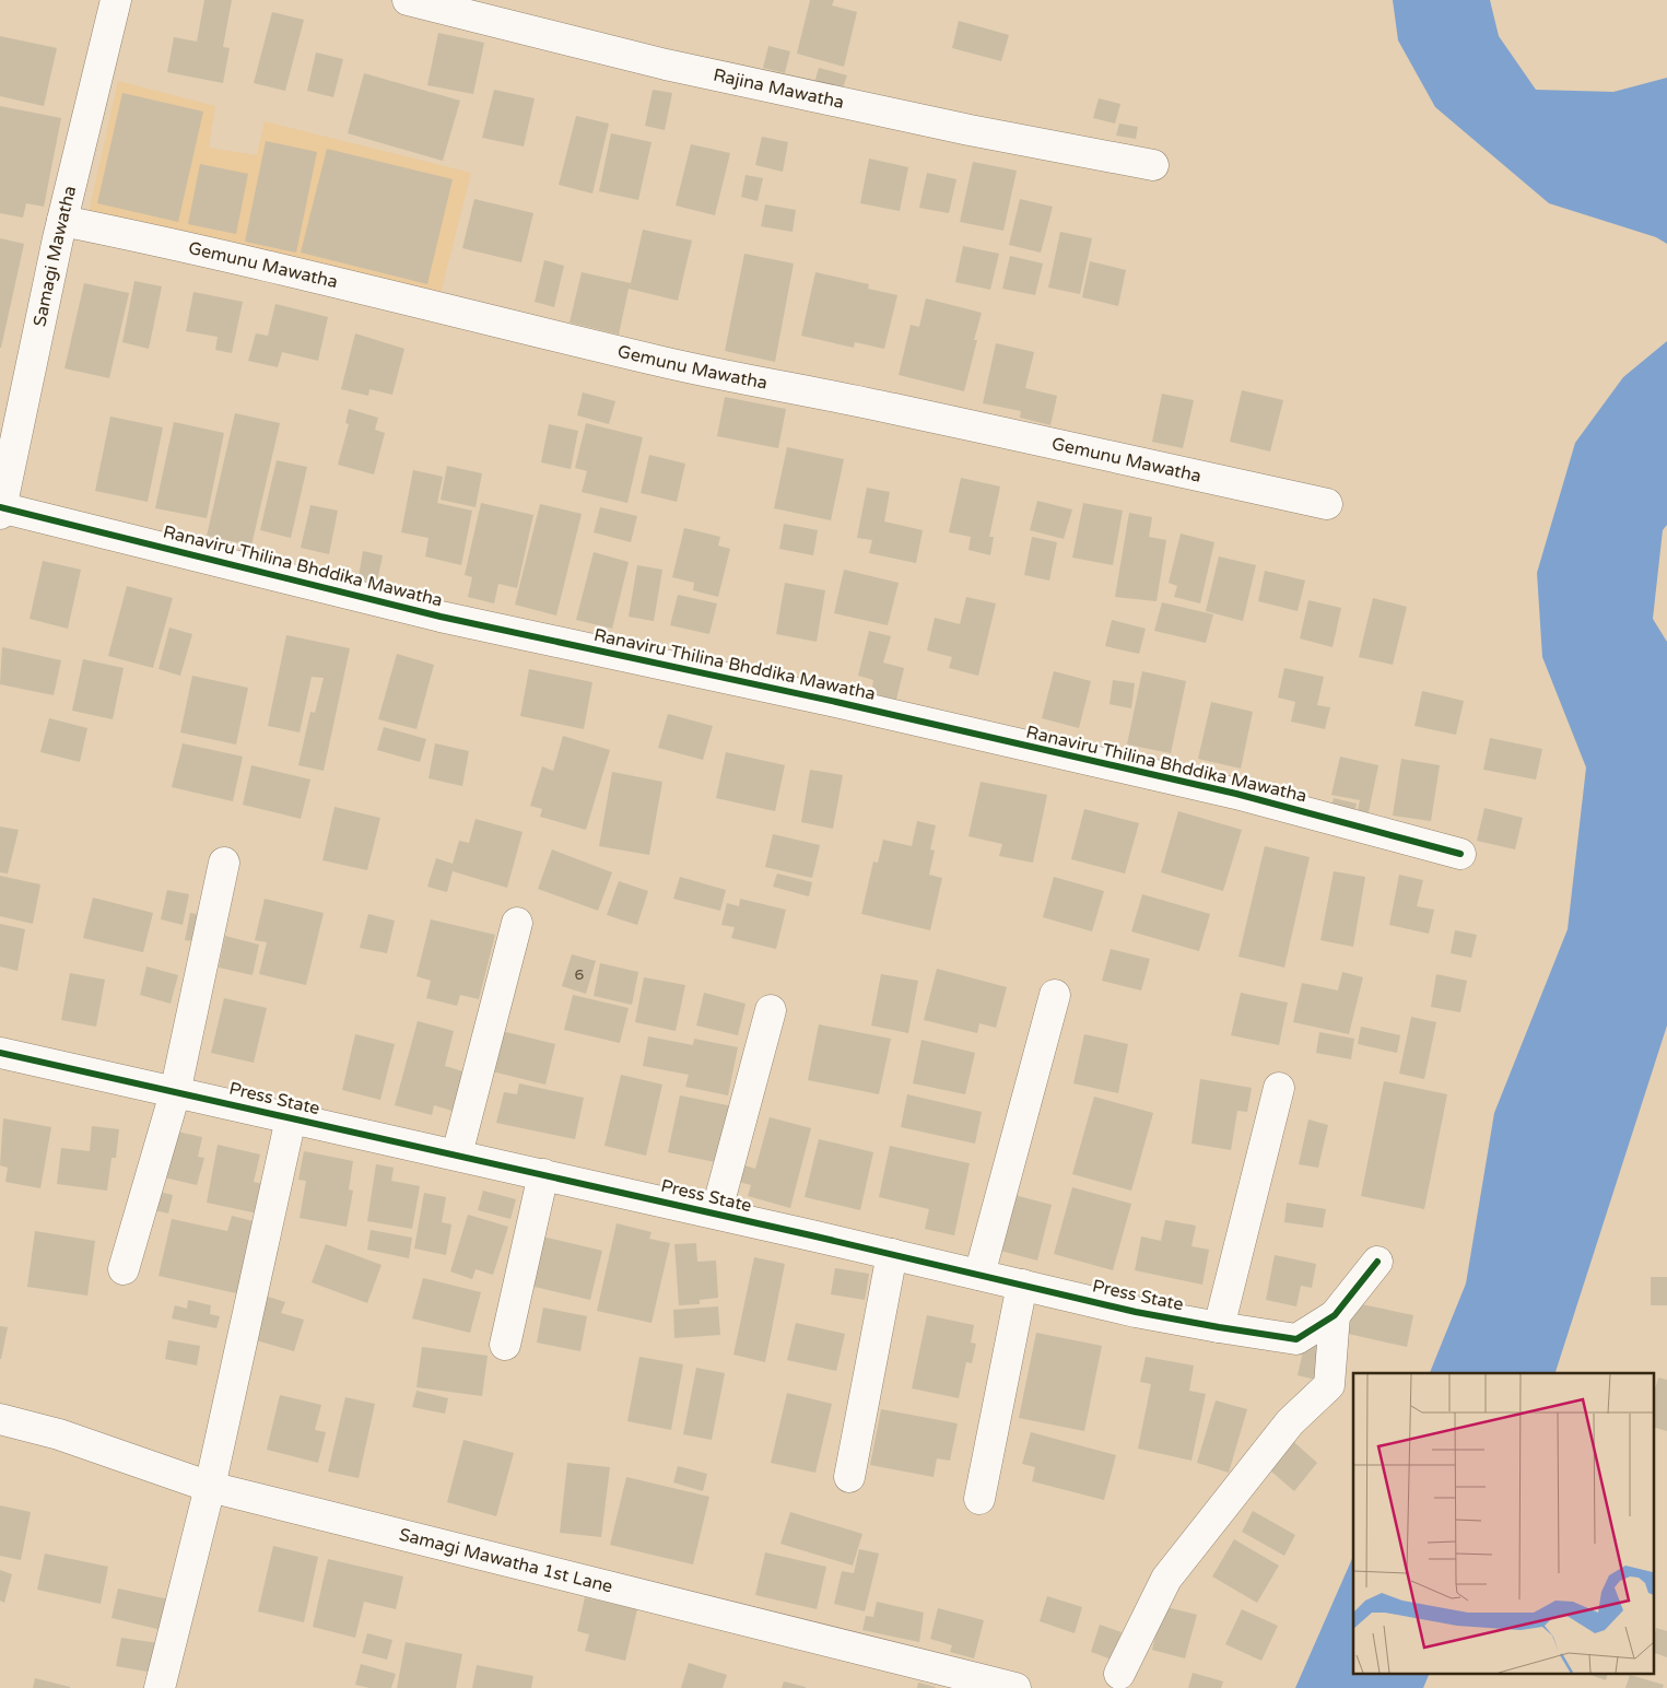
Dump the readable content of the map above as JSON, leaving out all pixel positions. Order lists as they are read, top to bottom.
{
  "streets": {
    "street": [
      "Rajina Mawatha",
      "Samagi Mawatha",
      "Gemunu Mawatha",
      "Ranaviru Thilina Bhddika Mawatha",
      "Press State",
      "Samagi Mawatha 1st Lane"
    ]
  },
  "crossings": [
    ["Samagi Mawatha", "Gemunu Mawatha"],
    ["Samagi Mawatha", "Ranaviru Thilina Bhddika Mawatha"]
  ],
  "house_numbers": ["6"]
}
